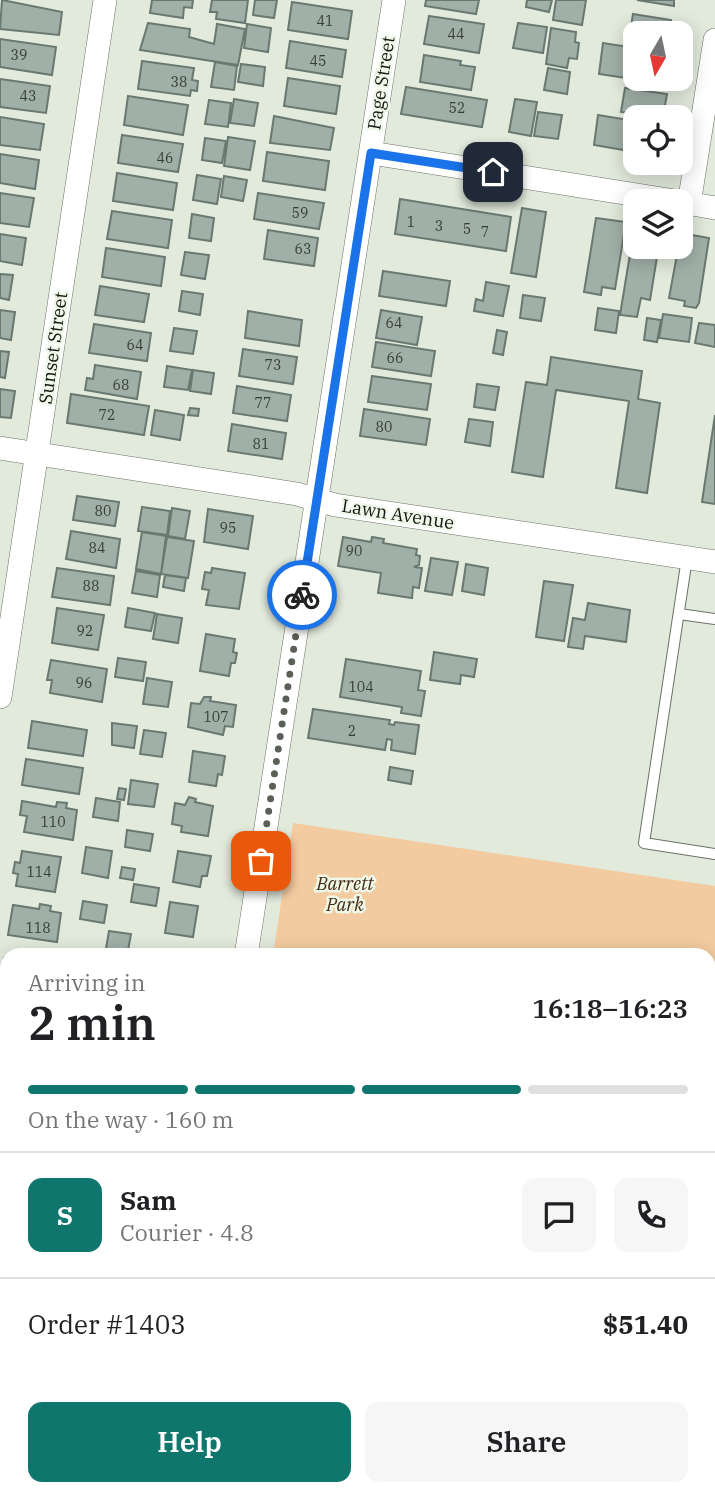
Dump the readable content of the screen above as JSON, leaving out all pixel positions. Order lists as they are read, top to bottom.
{
  "streets": {
    "street": ["Page Street", "Sunset Street", "Lawn Avenue"]
  },
  "crossings": [
    ["Page Street", "Lawn Avenue"],
    ["Sunset Street", "Lawn Avenue"]
  ],
  "parks": ["Barrett Park"],
  "house_numbers": [
    "41",
    "44",
    "39",
    "45",
    "38",
    "43",
    "52",
    "46",
    "59",
    "1",
    "3",
    "5",
    "7",
    "63",
    "64",
    "64",
    "66",
    "73",
    "68",
    "77",
    "72",
    "80",
    "81",
    "80",
    "95",
    "84",
    "90",
    "88",
    "92",
    "96",
    "104",
    "107",
    "2",
    "110",
    "114",
    "118"
  ],
  "north": "bottom",
  "page": {
    "heading": ["2 min", "Arriving in", "16:18–16:23"],
    "panel": [
      "Sam",
      "Courier · 4.8",
      "Order #1403",
      "$51.40"
    ],
    "bar": "On the way · 160 m",
    "round": "S",
    "buttons": ["Help", "Share"]
  }
}
